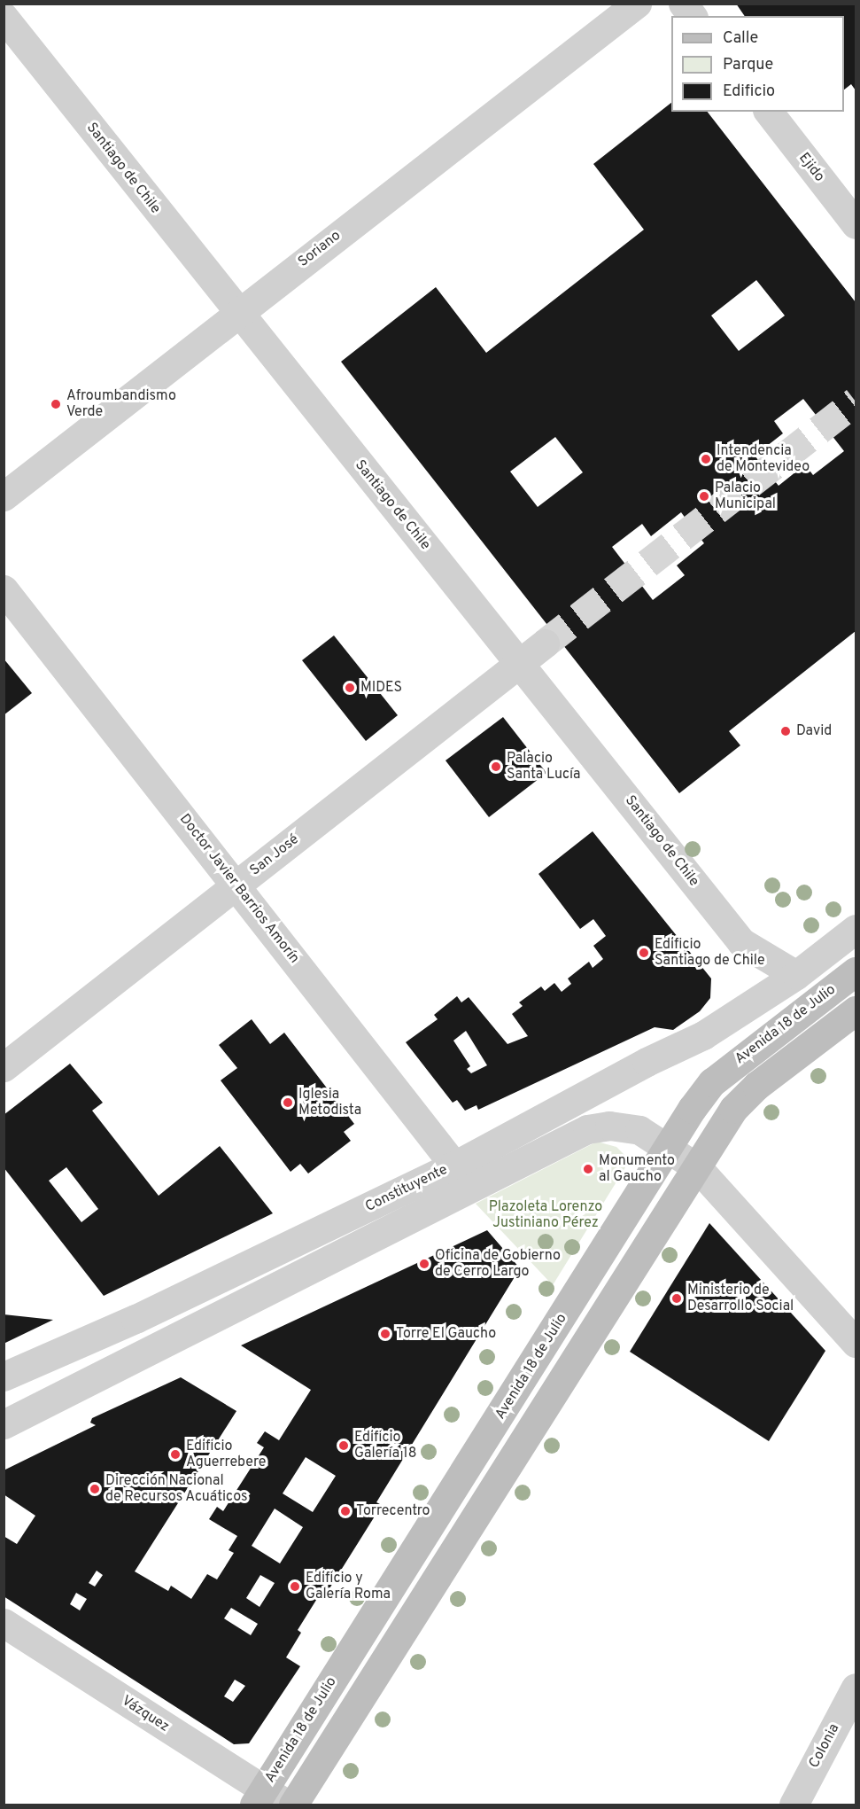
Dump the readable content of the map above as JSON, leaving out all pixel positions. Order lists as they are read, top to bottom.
{
  "streets": {
    "main road": ["Avenida 18 de Julio"],
    "street": [
      "Ejido",
      "Santiago de Chile",
      "Soriano",
      "San José",
      "Doctor Javier Barrios Amorín",
      "Constituyente",
      "Vázquez",
      "Colonia"
    ]
  },
  "crossings": [
    ["Santiago de Chile", "Soriano"],
    ["Santiago de Chile", "San José"],
    ["Santiago de Chile", "Constituyente"],
    ["San José", "Doctor Javier Barrios Amorín"],
    ["Doctor Javier Barrios Amorín", "Constituyente"],
    ["Avenida 18 de Julio", "Constituyente"],
    ["Avenida 18 de Julio", "Vázquez"]
  ],
  "parks": ["Plazoleta Lorenzo Justiniano Pérez"],
  "places": [
    "Afroumbandismo Verde",
    "Intendencia de Montevideo",
    "Palacio Municipal",
    "MIDES",
    "David",
    "Palacio Santa Lucía",
    "Edificio Santiago de Chile",
    "Iglesia Metodista",
    "Monumento al Gaucho",
    "Oficina de Gobierno de Cerro Largo",
    "Ministerio de Desarrollo Social",
    "Torre El Gaucho",
    "Edificio Galería 18",
    "Edificio Aguerrebere",
    "Dirección Nacional de Recursos Acuáticos",
    "Torrecentro",
    "Edificio y Galería Roma"
  ],
  "legend": ["Calle", "Parque", "Edificio"]
}
